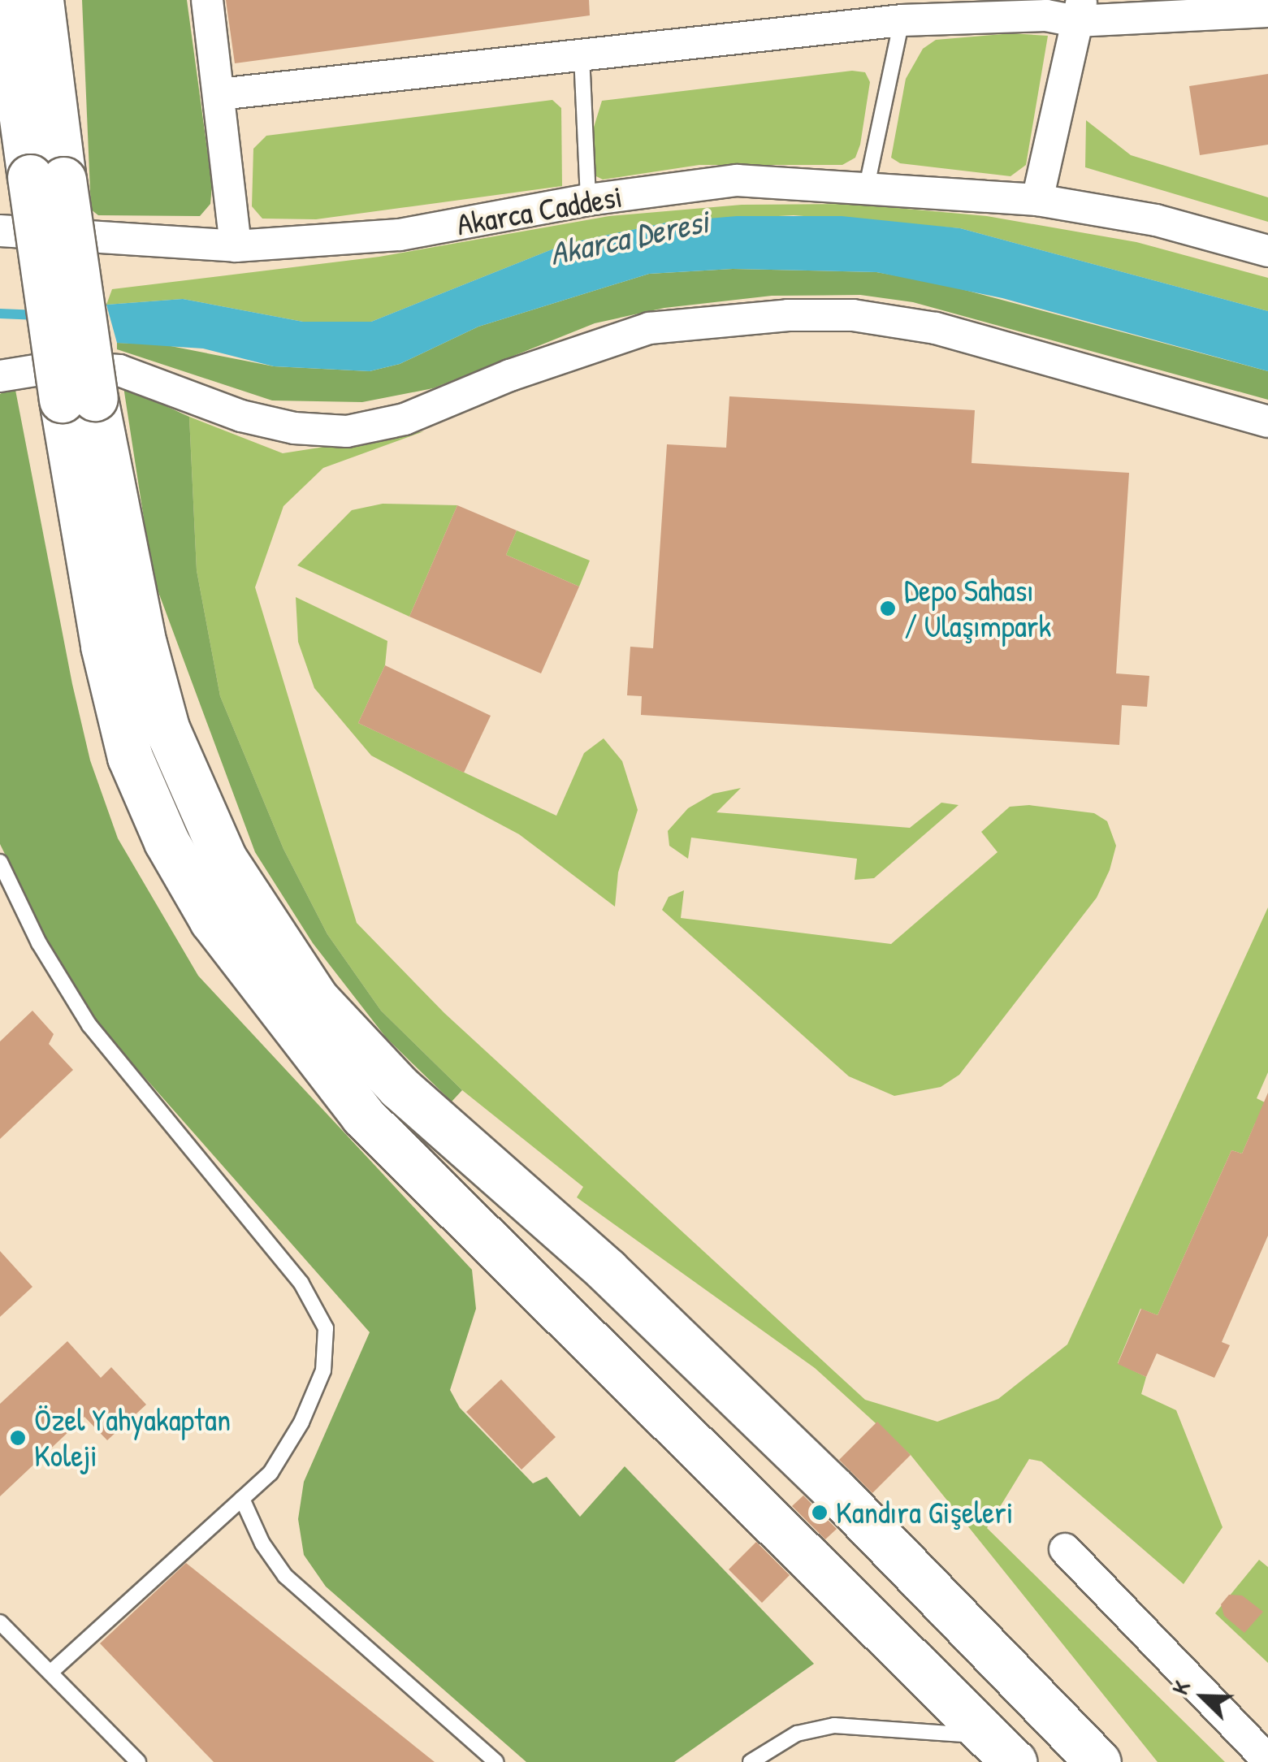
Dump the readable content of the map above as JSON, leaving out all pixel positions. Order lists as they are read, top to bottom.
{
  "streets": {
    "street": ["Akarca Caddesi"]
  },
  "water": ["Akarca Deresi"],
  "places": ["Depo Sahası / Ulaşımpark", "Özel Yahyakaptan Koleji", "Kandıra Gişeleri"],
  "north": "top left"
}
